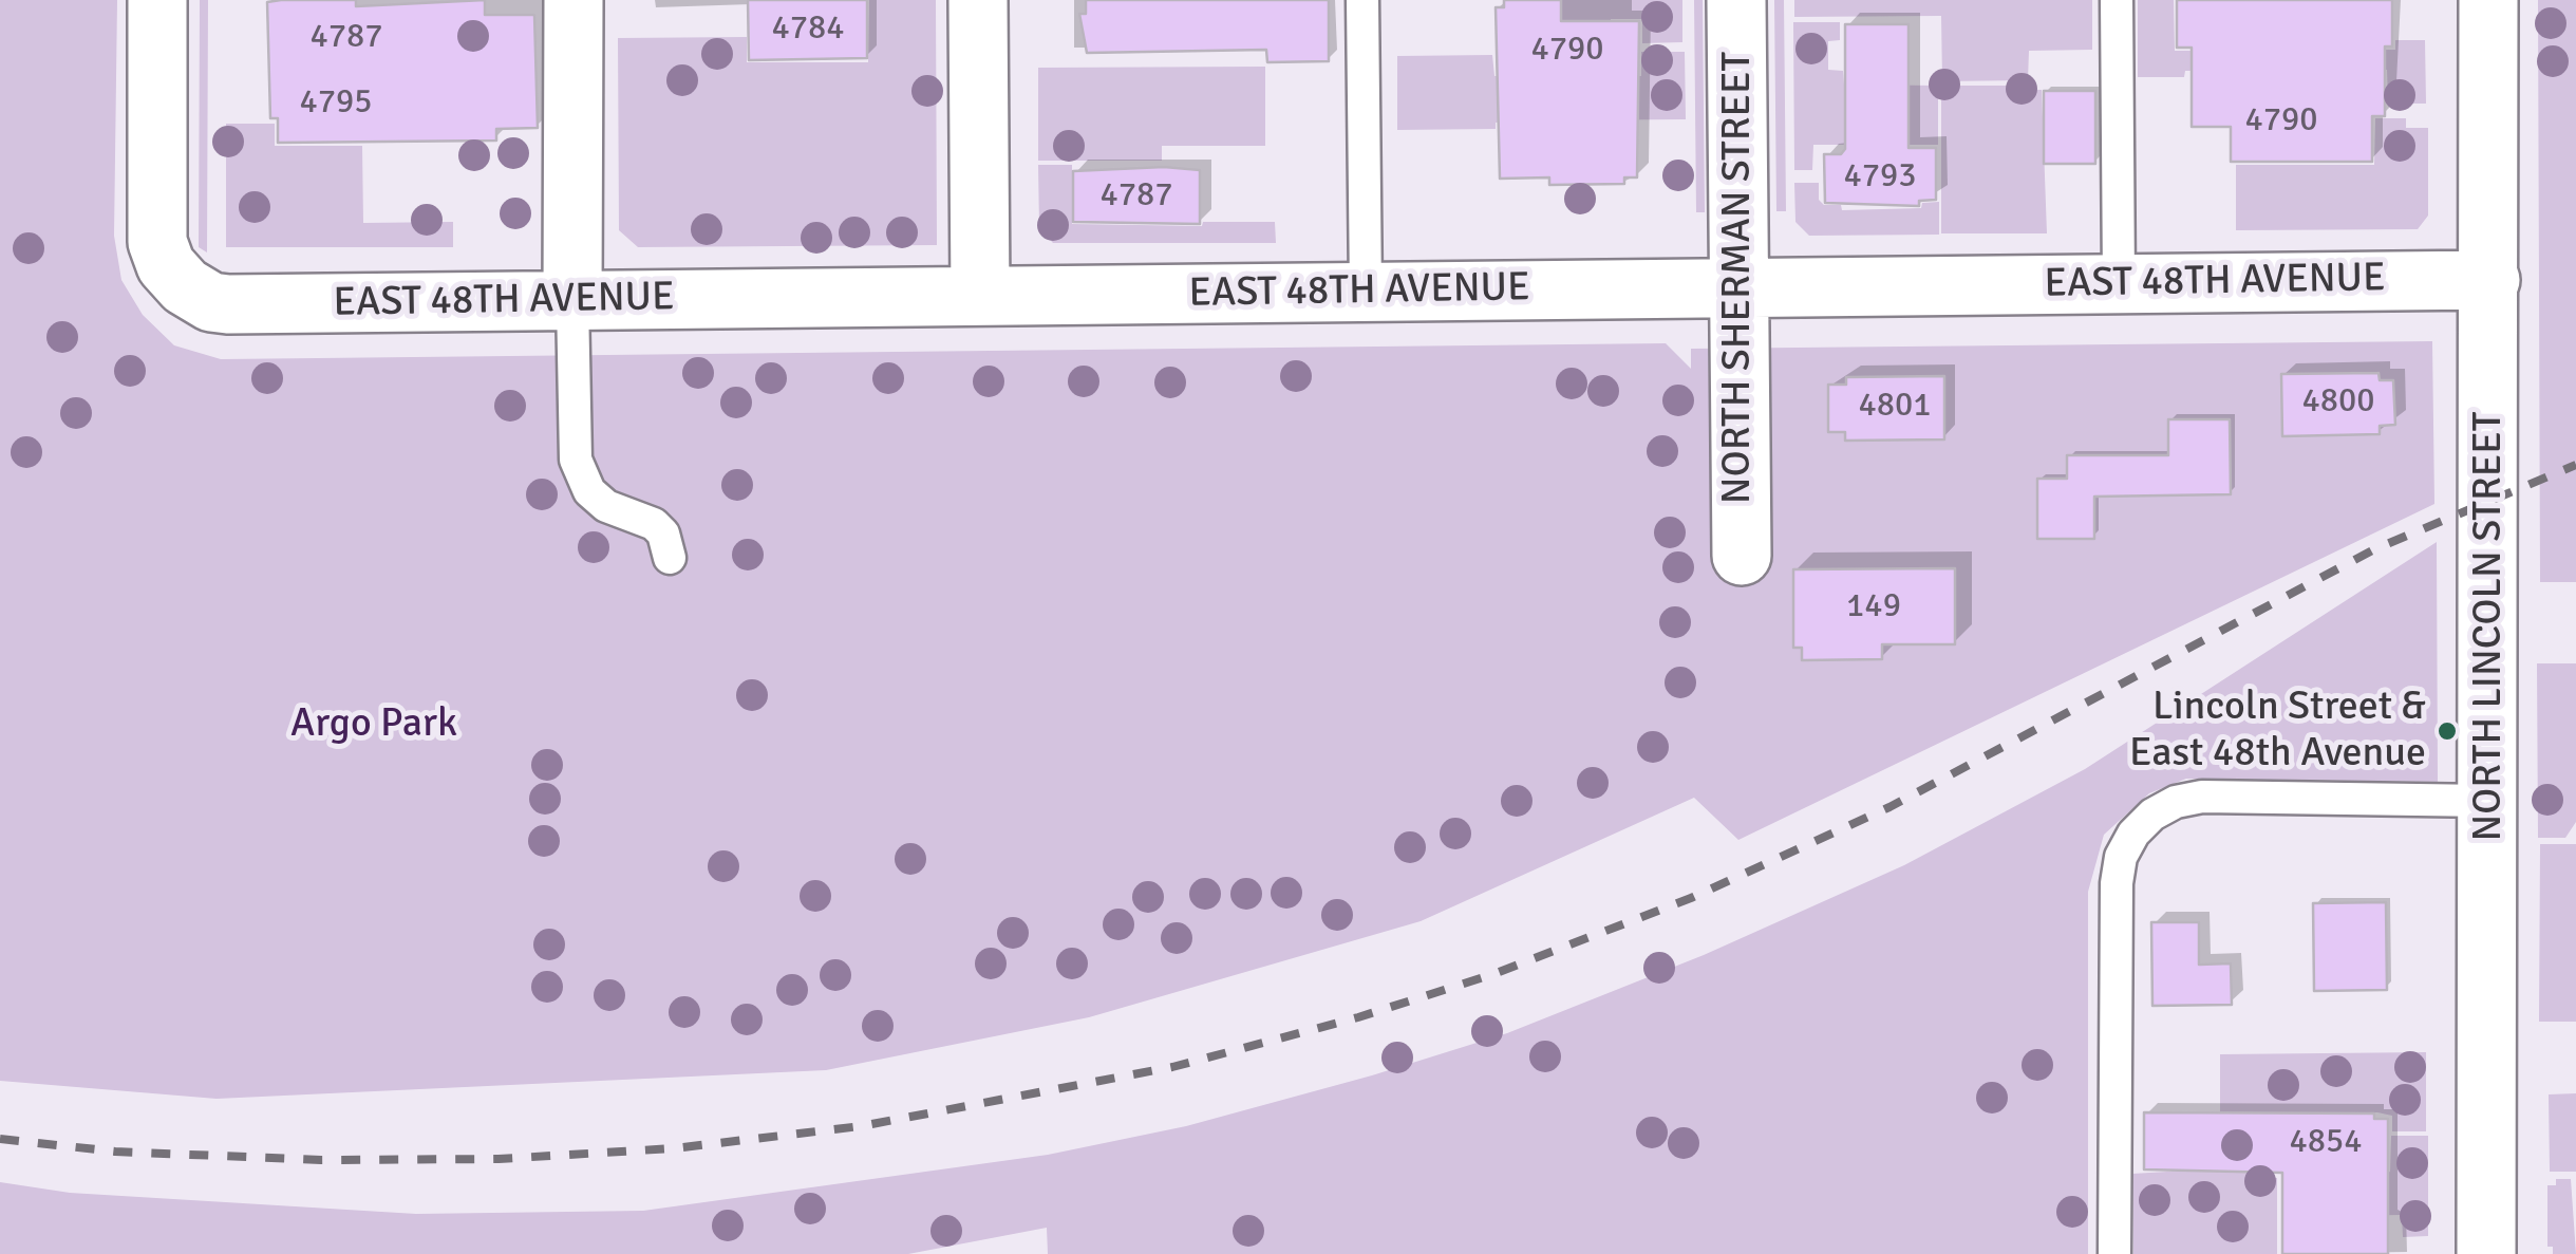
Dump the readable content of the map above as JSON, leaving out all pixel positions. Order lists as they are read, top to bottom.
{
  "streets": {
    "street": ["NORTH SHERMAN STREET", "EAST 48TH AVENUE", "NORTH LINCOLN STREET"]
  },
  "crossings": [
    ["NORTH SHERMAN STREET", "EAST 48TH AVENUE"],
    ["EAST 48TH AVENUE", "NORTH LINCOLN STREET"]
  ],
  "parks": ["Argo Park"],
  "places": ["Lincoln Street & East 48th Avenue"],
  "house_numbers": [
    "4784",
    "4787",
    "4790",
    "4795",
    "4790",
    "4793",
    "4787",
    "4800",
    "4801",
    "149",
    "4854"
  ]
}
